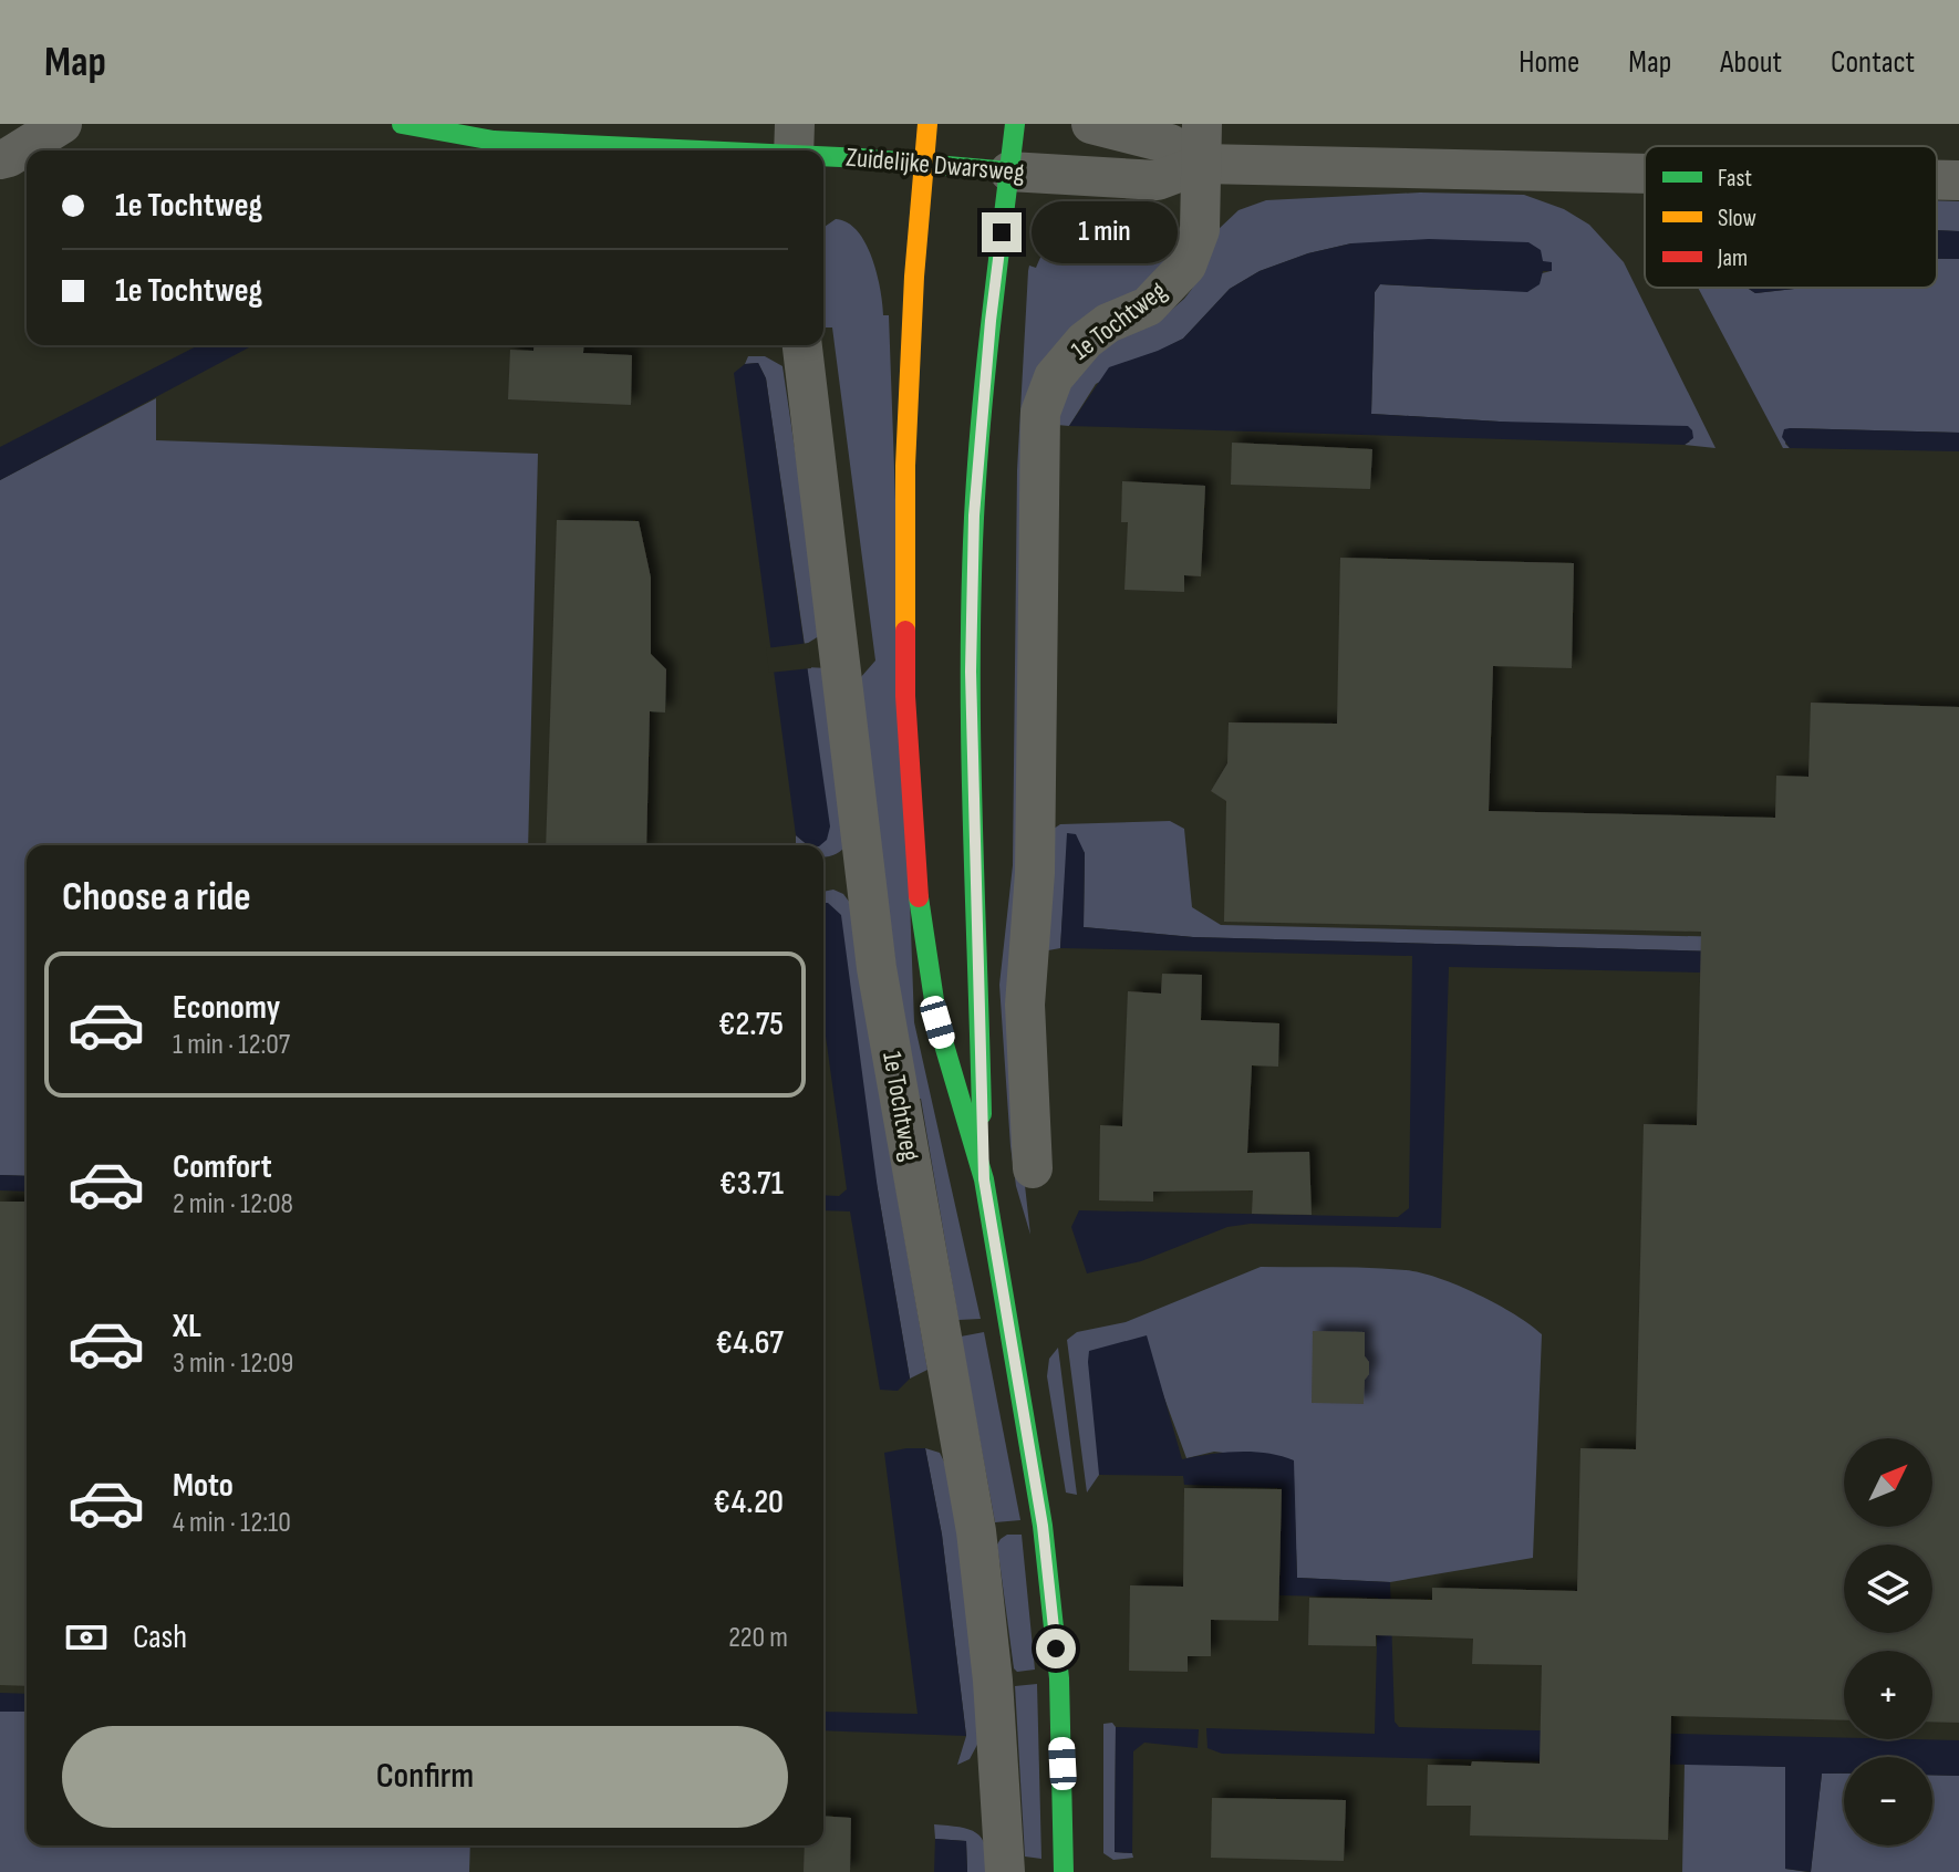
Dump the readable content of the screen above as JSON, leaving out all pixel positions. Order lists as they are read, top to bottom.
{
  "streets": {
    "main road": ["Zuidelijke Dwarsweg", "1e Tochtweg"]
  },
  "crossings": [
    ["Zuidelijke Dwarsweg", "1e Tochtweg"]
  ],
  "legend": ["Fast", "Slow", "Jam"],
  "north": "top right",
  "page": {
    "header": "Map",
    "nav": [
      "Home",
      "Map",
      "About",
      "Contact"
    ],
    "banner": ["1e Tochtweg", "1e Tochtweg"],
    "bubble": "1 min",
    "heading": "Choose a ride",
    "list": [
      {
        "name": "Economy",
        "note": "1 min · 12:07",
        "value": "€2.75"
      },
      {
        "name": "Comfort",
        "note": "2 min · 12:08",
        "value": "€3.71"
      },
      {
        "name": "XL",
        "note": "3 min · 12:09",
        "value": "€4.67"
      },
      {
        "name": "Moto",
        "note": "4 min · 12:10",
        "value": "€4.20"
      }
    ],
    "map_buttons": ["+", "−"],
    "pay": ["Cash", "220 m"],
    "buttons": "Confirm"
  }
}
